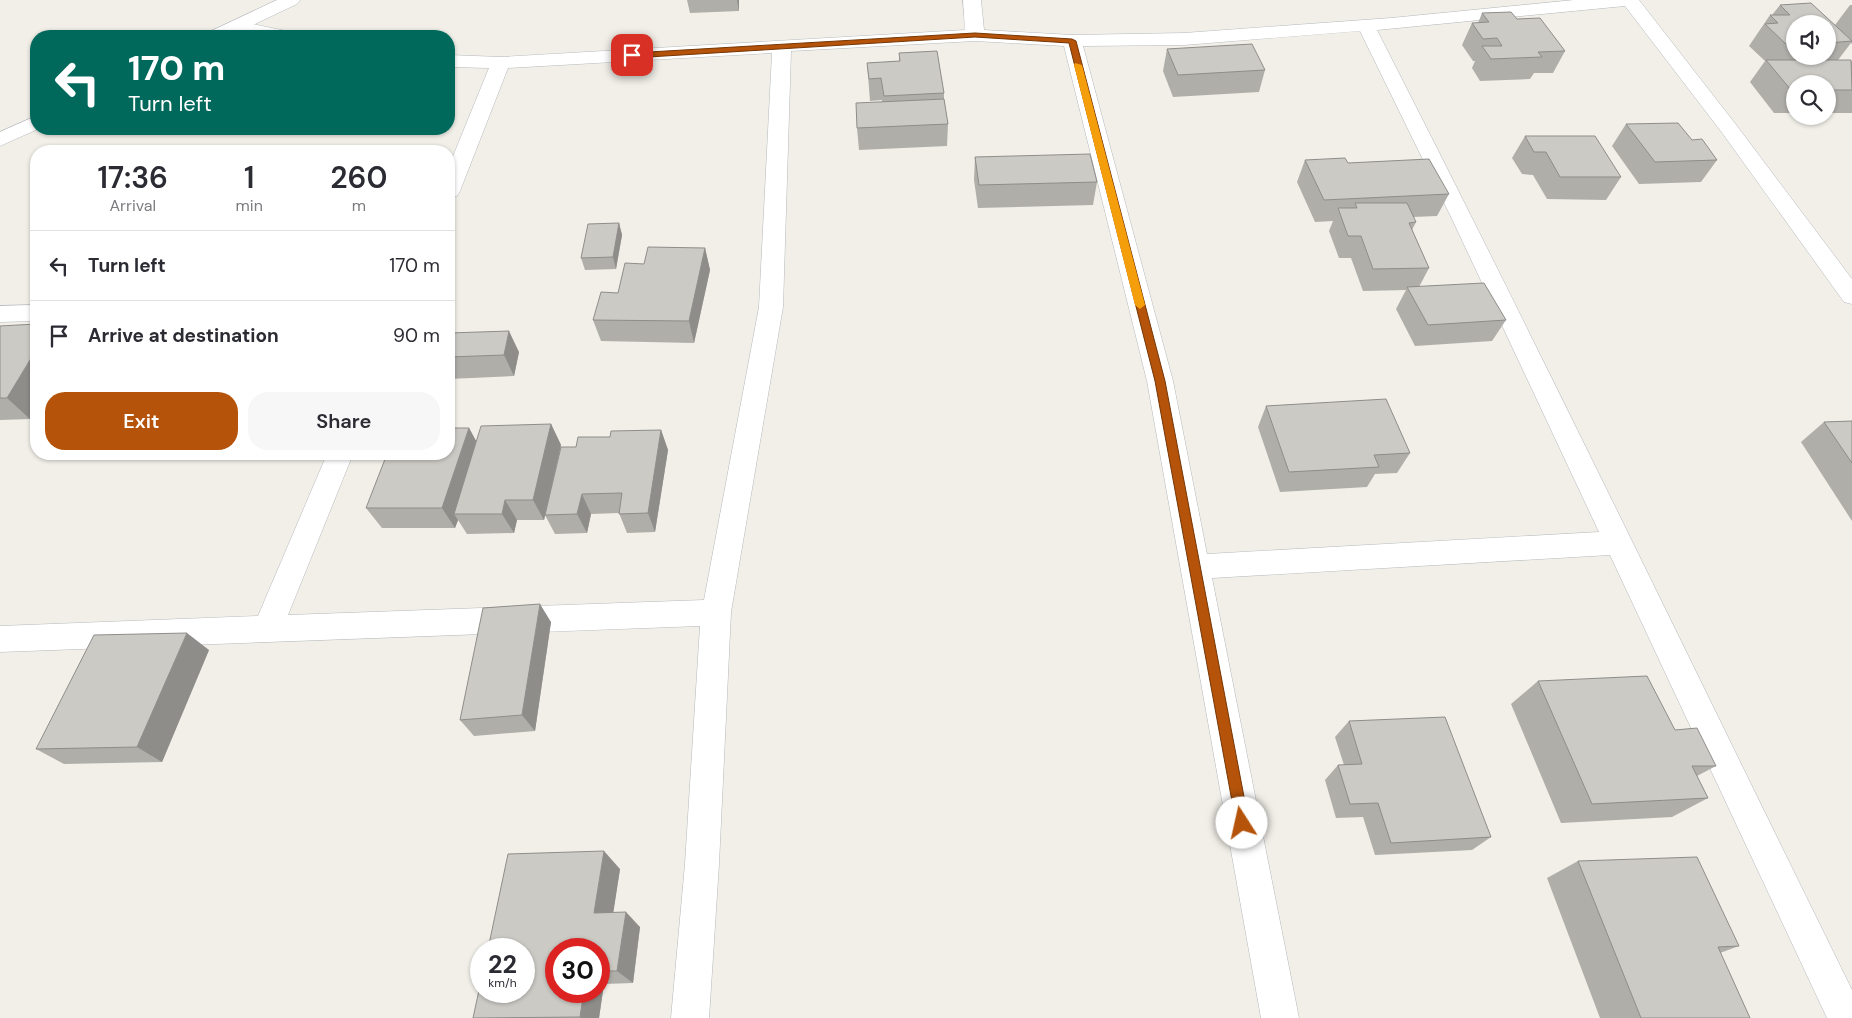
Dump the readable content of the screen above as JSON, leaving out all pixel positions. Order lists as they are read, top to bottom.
{
  "page": {
    "turn": ["170 m", "Turn left"],
    "eta": [
      "17:36",
      "Arrival",
      "1",
      "min",
      "260",
      "m"
    ],
    "list": [
      {
        "name": "Turn left",
        "value": "170 m"
      },
      {
        "name": "Arrive at destination",
        "value": "90 m"
      }
    ],
    "buttons": ["Exit", "Share"],
    "speed": "22 km/h",
    "limit": "30"
  }
}
